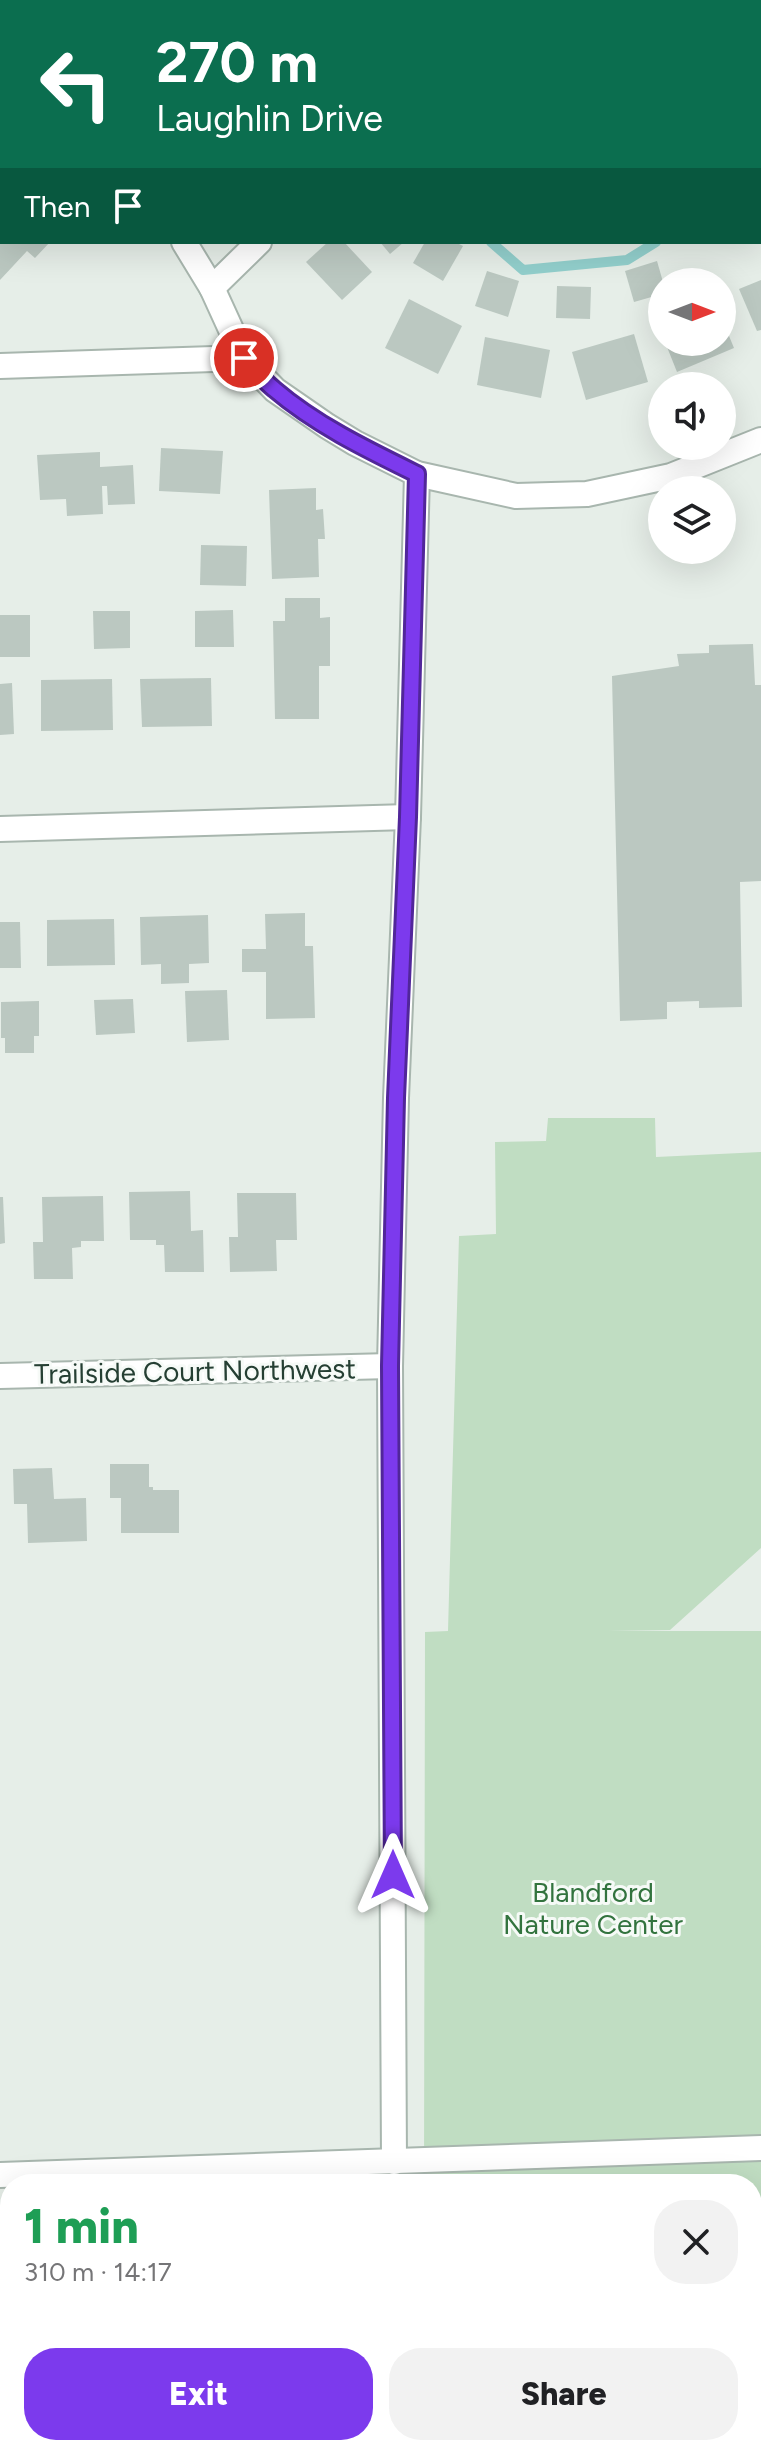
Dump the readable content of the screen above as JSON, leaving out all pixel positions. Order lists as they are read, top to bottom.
{
  "streets": {
    "street": ["Trailside Court Northwest"]
  },
  "parks": ["Blandford Nature Center"],
  "north": "right",
  "page": {
    "turn": ["270 m", "Laughlin Drive"],
    "then": "Then",
    "heading": ["1 min", "310 m · 14:17"],
    "buttons": ["Exit", "Share"]
  }
}
